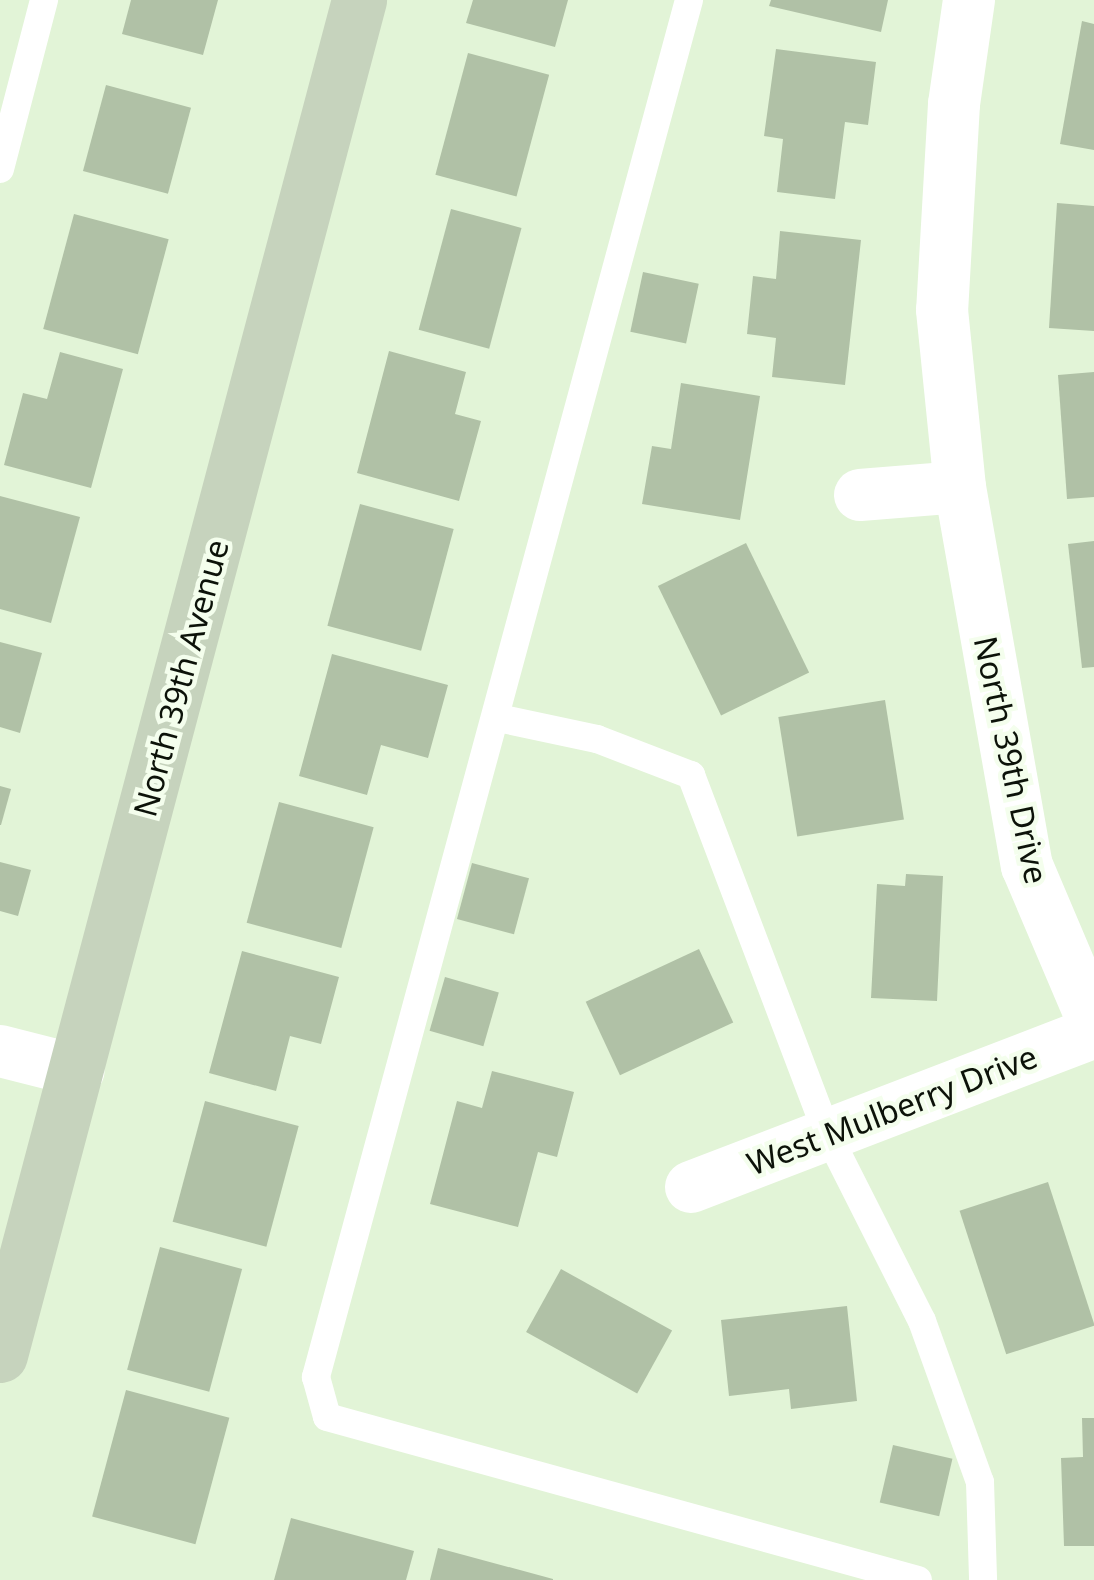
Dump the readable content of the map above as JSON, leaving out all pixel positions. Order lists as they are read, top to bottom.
{
  "streets": {
    "street": ["North 39th Avenue", "North 39th Drive", "West Mulberry Drive"]
  }
}
